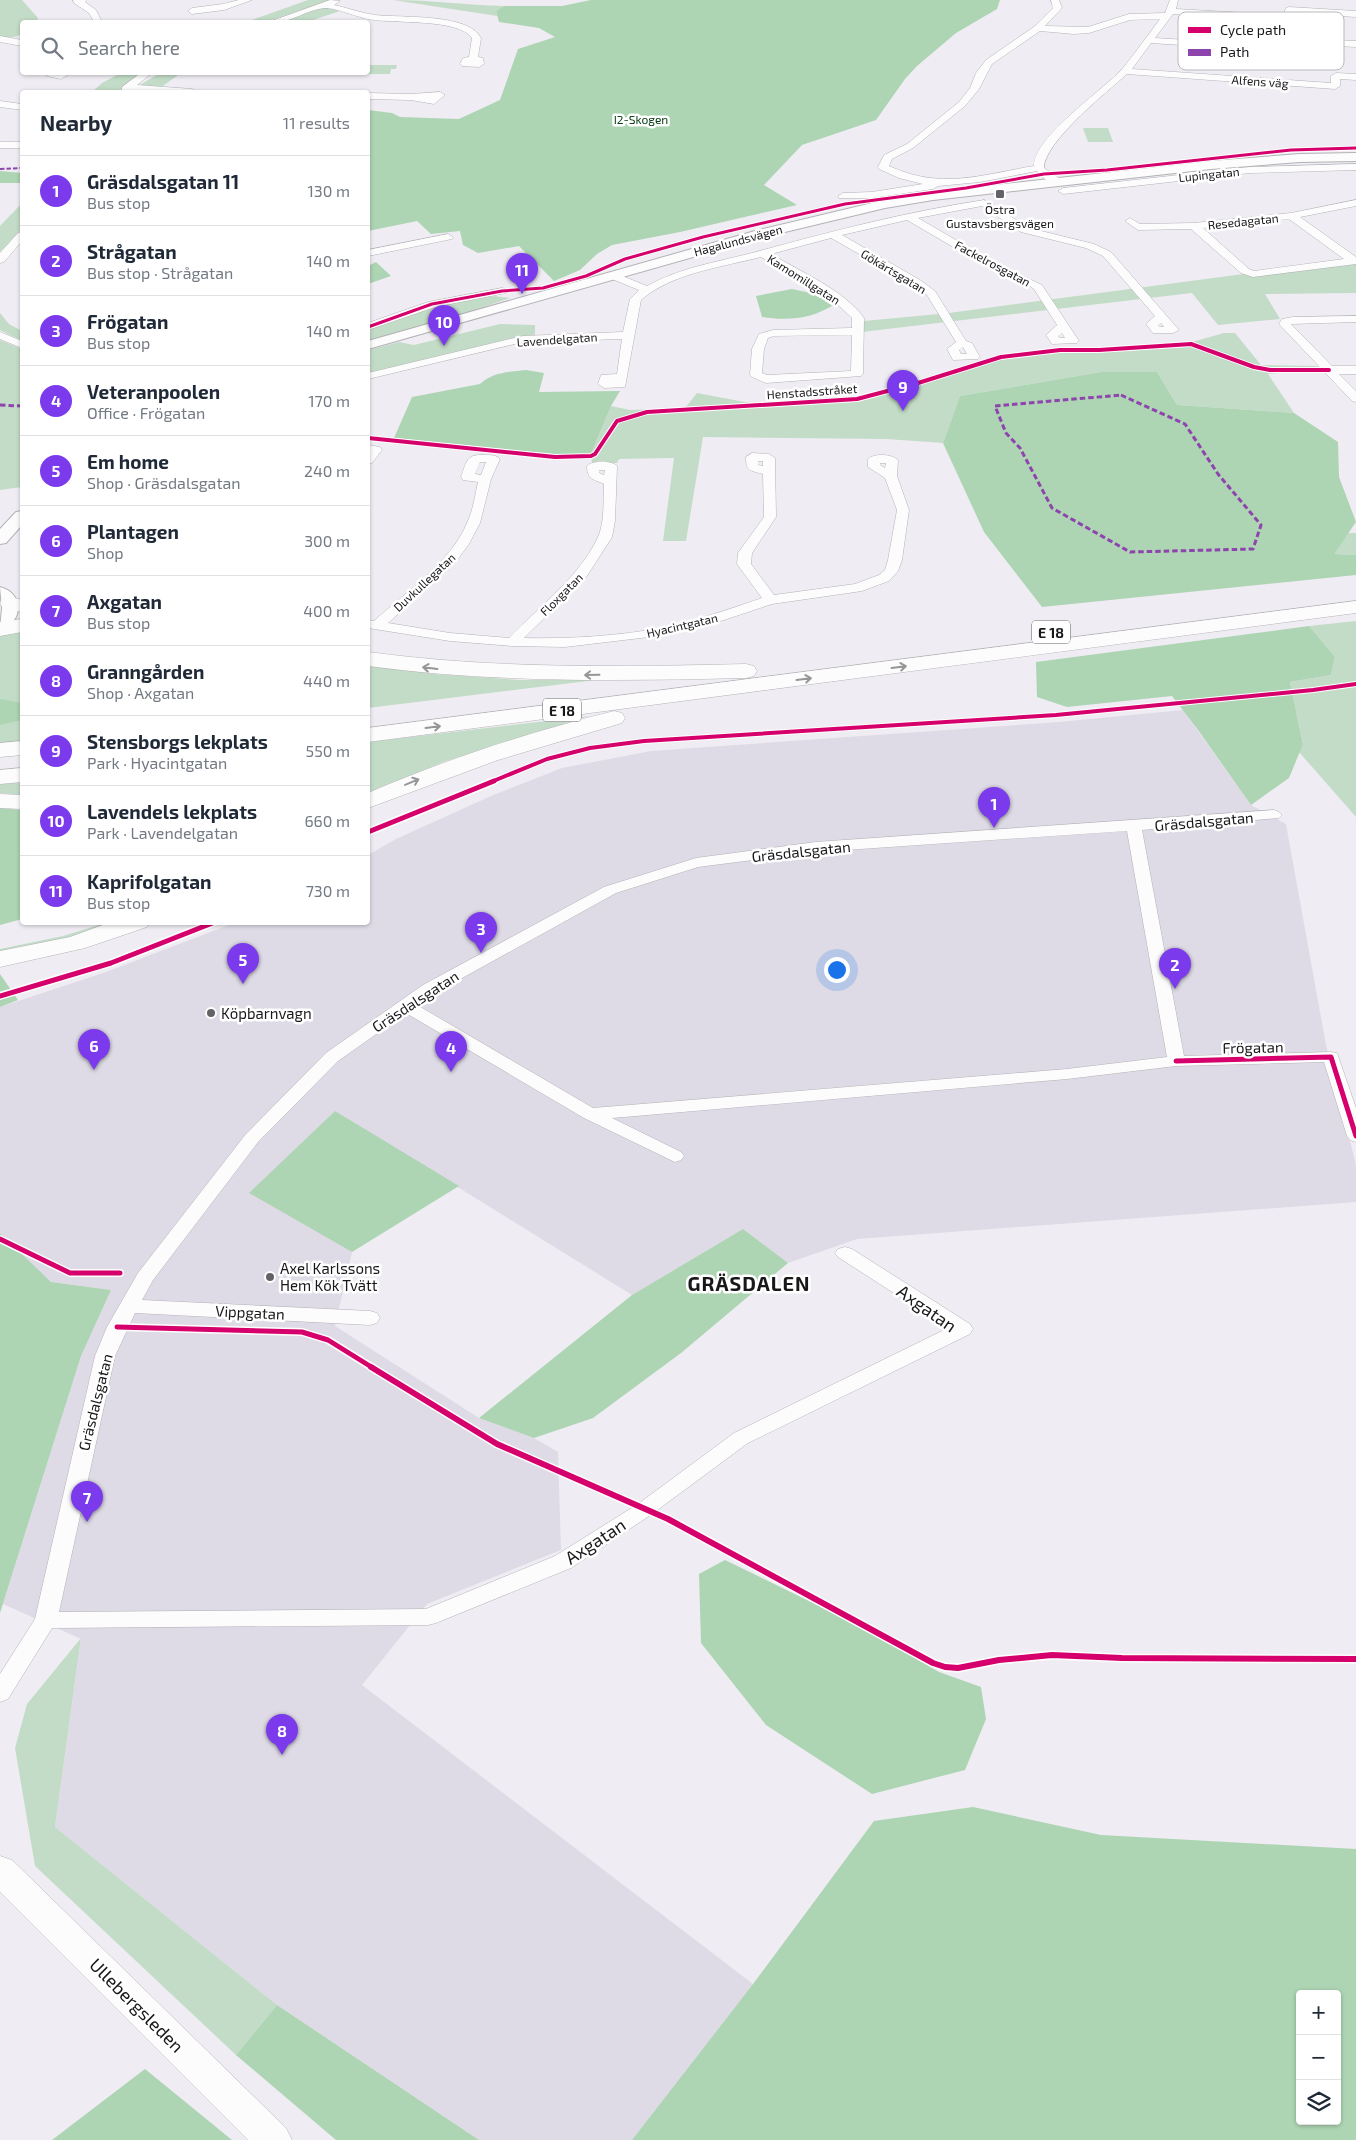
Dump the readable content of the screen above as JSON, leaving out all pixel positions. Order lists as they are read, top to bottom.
{
  "streets": {
    "highway": ["E 18"],
    "main road": ["Ullebergsleden"],
    "street": [
      "Alfens väg",
      "Lupingatan",
      "Resedagatan",
      "Hagalundsvägen",
      "Fackelrosgatan",
      "Gökärtsgatan",
      "Kamomillgatan",
      "Lavendelgatan",
      "Duvkullegatan",
      "Floxgatan",
      "Hyacintgatan",
      "Gräsdalsgatan",
      "Frögatan",
      "Axgatan",
      "Vippgatan"
    ],
    "cycle path": ["Henstadsstråket"]
  },
  "crossings": [
    ["Lupingatan", "Hagalundsvägen"],
    ["Duvkullegatan", "Hyacintgatan"],
    ["Floxgatan", "Hyacintgatan"],
    ["Gräsdalsgatan", "Axgatan"],
    ["Gräsdalsgatan", "Vippgatan"]
  ],
  "districts": ["GRÄSDALEN"],
  "parks": ["I2-Skogen"],
  "places": {
    "transit": ["Östra Gustavsbergsvägen"],
    "other": ["Köpbarnvagn", "Axel Karlssons Hem Kök Tvätt"]
  },
  "legend": ["Cycle path", "Path"],
  "page": {
    "search": "Search here",
    "heading": ["Nearby", "11 results"],
    "list": [
      {
        "mark": "1",
        "name": "Gräsdalsgatan 11",
        "note": "Bus stop",
        "value": "130 m"
      },
      {
        "mark": "2",
        "name": "Strågatan",
        "note": "Bus stop · Strågatan",
        "value": "140 m"
      },
      {
        "mark": "3",
        "name": "Frögatan",
        "note": "Bus stop",
        "value": "140 m"
      },
      {
        "mark": "4",
        "name": "Veteranpoolen",
        "note": "Office · Frögatan",
        "value": "170 m"
      },
      {
        "mark": "5",
        "name": "Em home",
        "note": "Shop · Gräsdalsgatan",
        "value": "240 m"
      },
      {
        "mark": "6",
        "name": "Plantagen",
        "note": "Shop",
        "value": "300 m"
      },
      {
        "mark": "7",
        "name": "Axgatan",
        "note": "Bus stop",
        "value": "400 m"
      },
      {
        "mark": "8",
        "name": "Granngården",
        "note": "Shop · Axgatan",
        "value": "440 m"
      },
      {
        "mark": "9",
        "name": "Stensborgs lekplats",
        "note": "Park · Hyacintgatan",
        "value": "550 m"
      },
      {
        "mark": "10",
        "name": "Lavendels lekplats",
        "note": "Park · Lavendelgatan",
        "value": "660 m"
      },
      {
        "mark": "11",
        "name": "Kaprifolgatan",
        "note": "Bus stop",
        "value": "730 m"
      }
    ],
    "pins": [
      "11",
      "10",
      "9",
      "1",
      "3",
      "5",
      "2",
      "6",
      "4",
      "7",
      "8"
    ],
    "map_buttons": ["+", "−"]
  }
}
